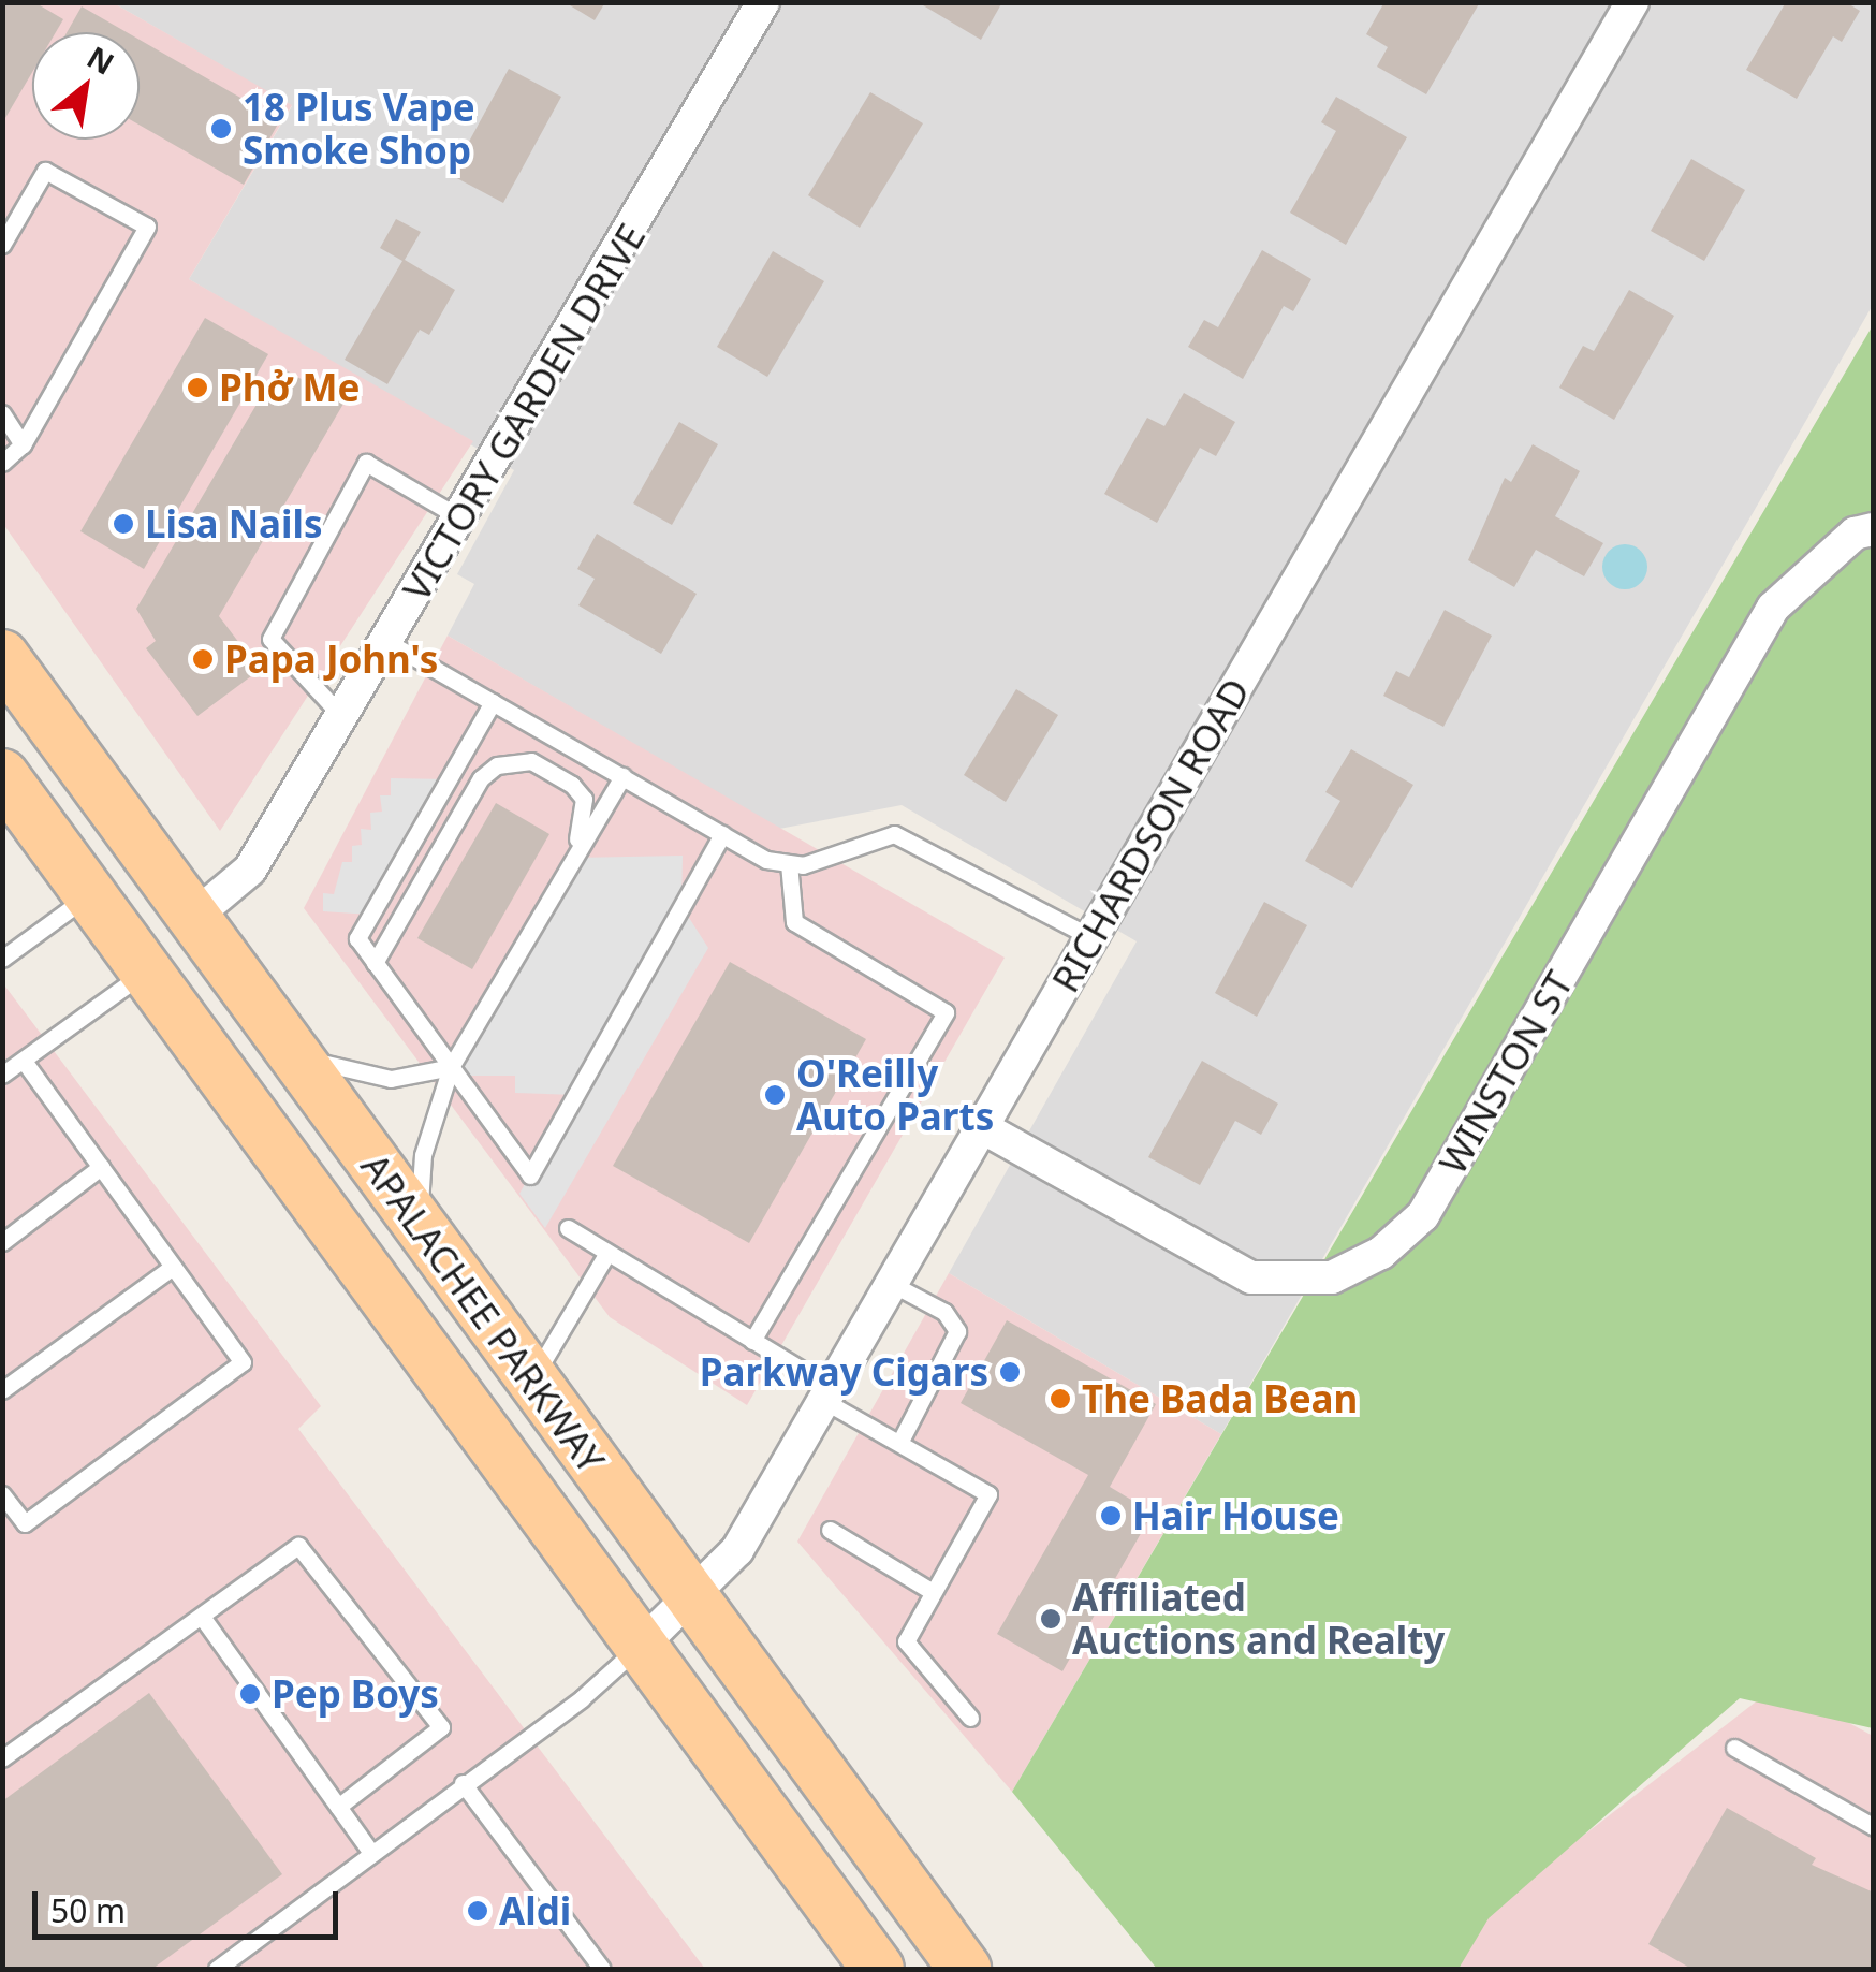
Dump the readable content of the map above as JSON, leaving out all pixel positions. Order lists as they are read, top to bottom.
{
  "streets": {
    "main road": ["APALACHEE PARKWAY"],
    "street": ["VICTORY GARDEN DRIVE", "RICHARDSON ROAD", "WINSTON ST"]
  },
  "crossings": [
    ["VICTORY GARDEN DRIVE", "APALACHEE PARKWAY"],
    ["RICHARDSON ROAD", "WINSTON ST"],
    ["RICHARDSON ROAD", "APALACHEE PARKWAY"]
  ],
  "places": [
    "18 Plus Vape Smoke Shop",
    "Phở Me",
    "Lisa Nails",
    "Papa John's",
    "O'Reilly Auto Parts",
    "Parkway Cigars",
    "The Bada Bean",
    "Hair House",
    "Affiliated Auctions and Realty",
    "Pep Boys",
    "Aldi"
  ],
  "scale_bar": "50 m",
  "north": "top right"
}
